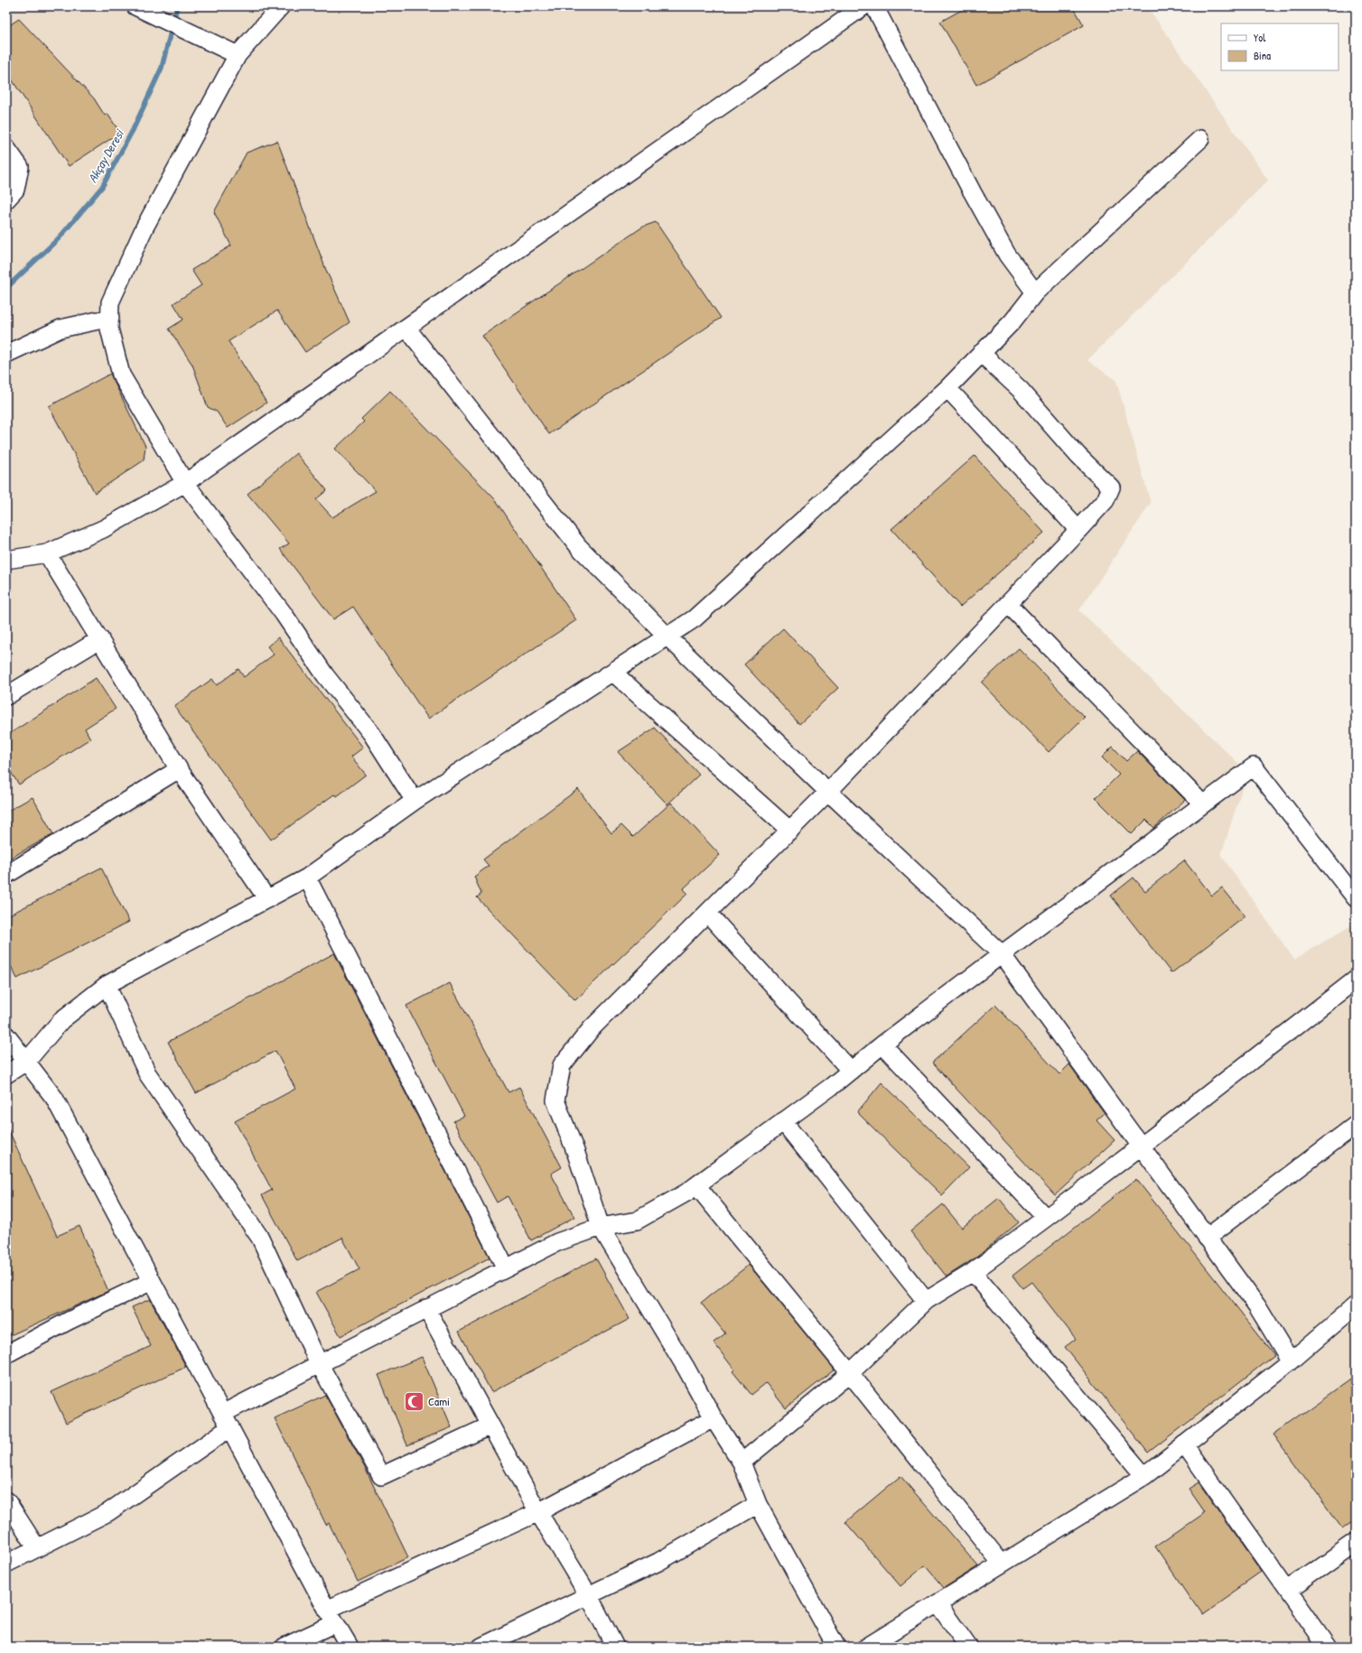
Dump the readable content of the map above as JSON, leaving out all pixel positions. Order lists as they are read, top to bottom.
{
  "water": ["Akçay Deresi"],
  "places": {
    "mosque": ["Cami"]
  },
  "legend": ["Yol", "Bina"]
}
